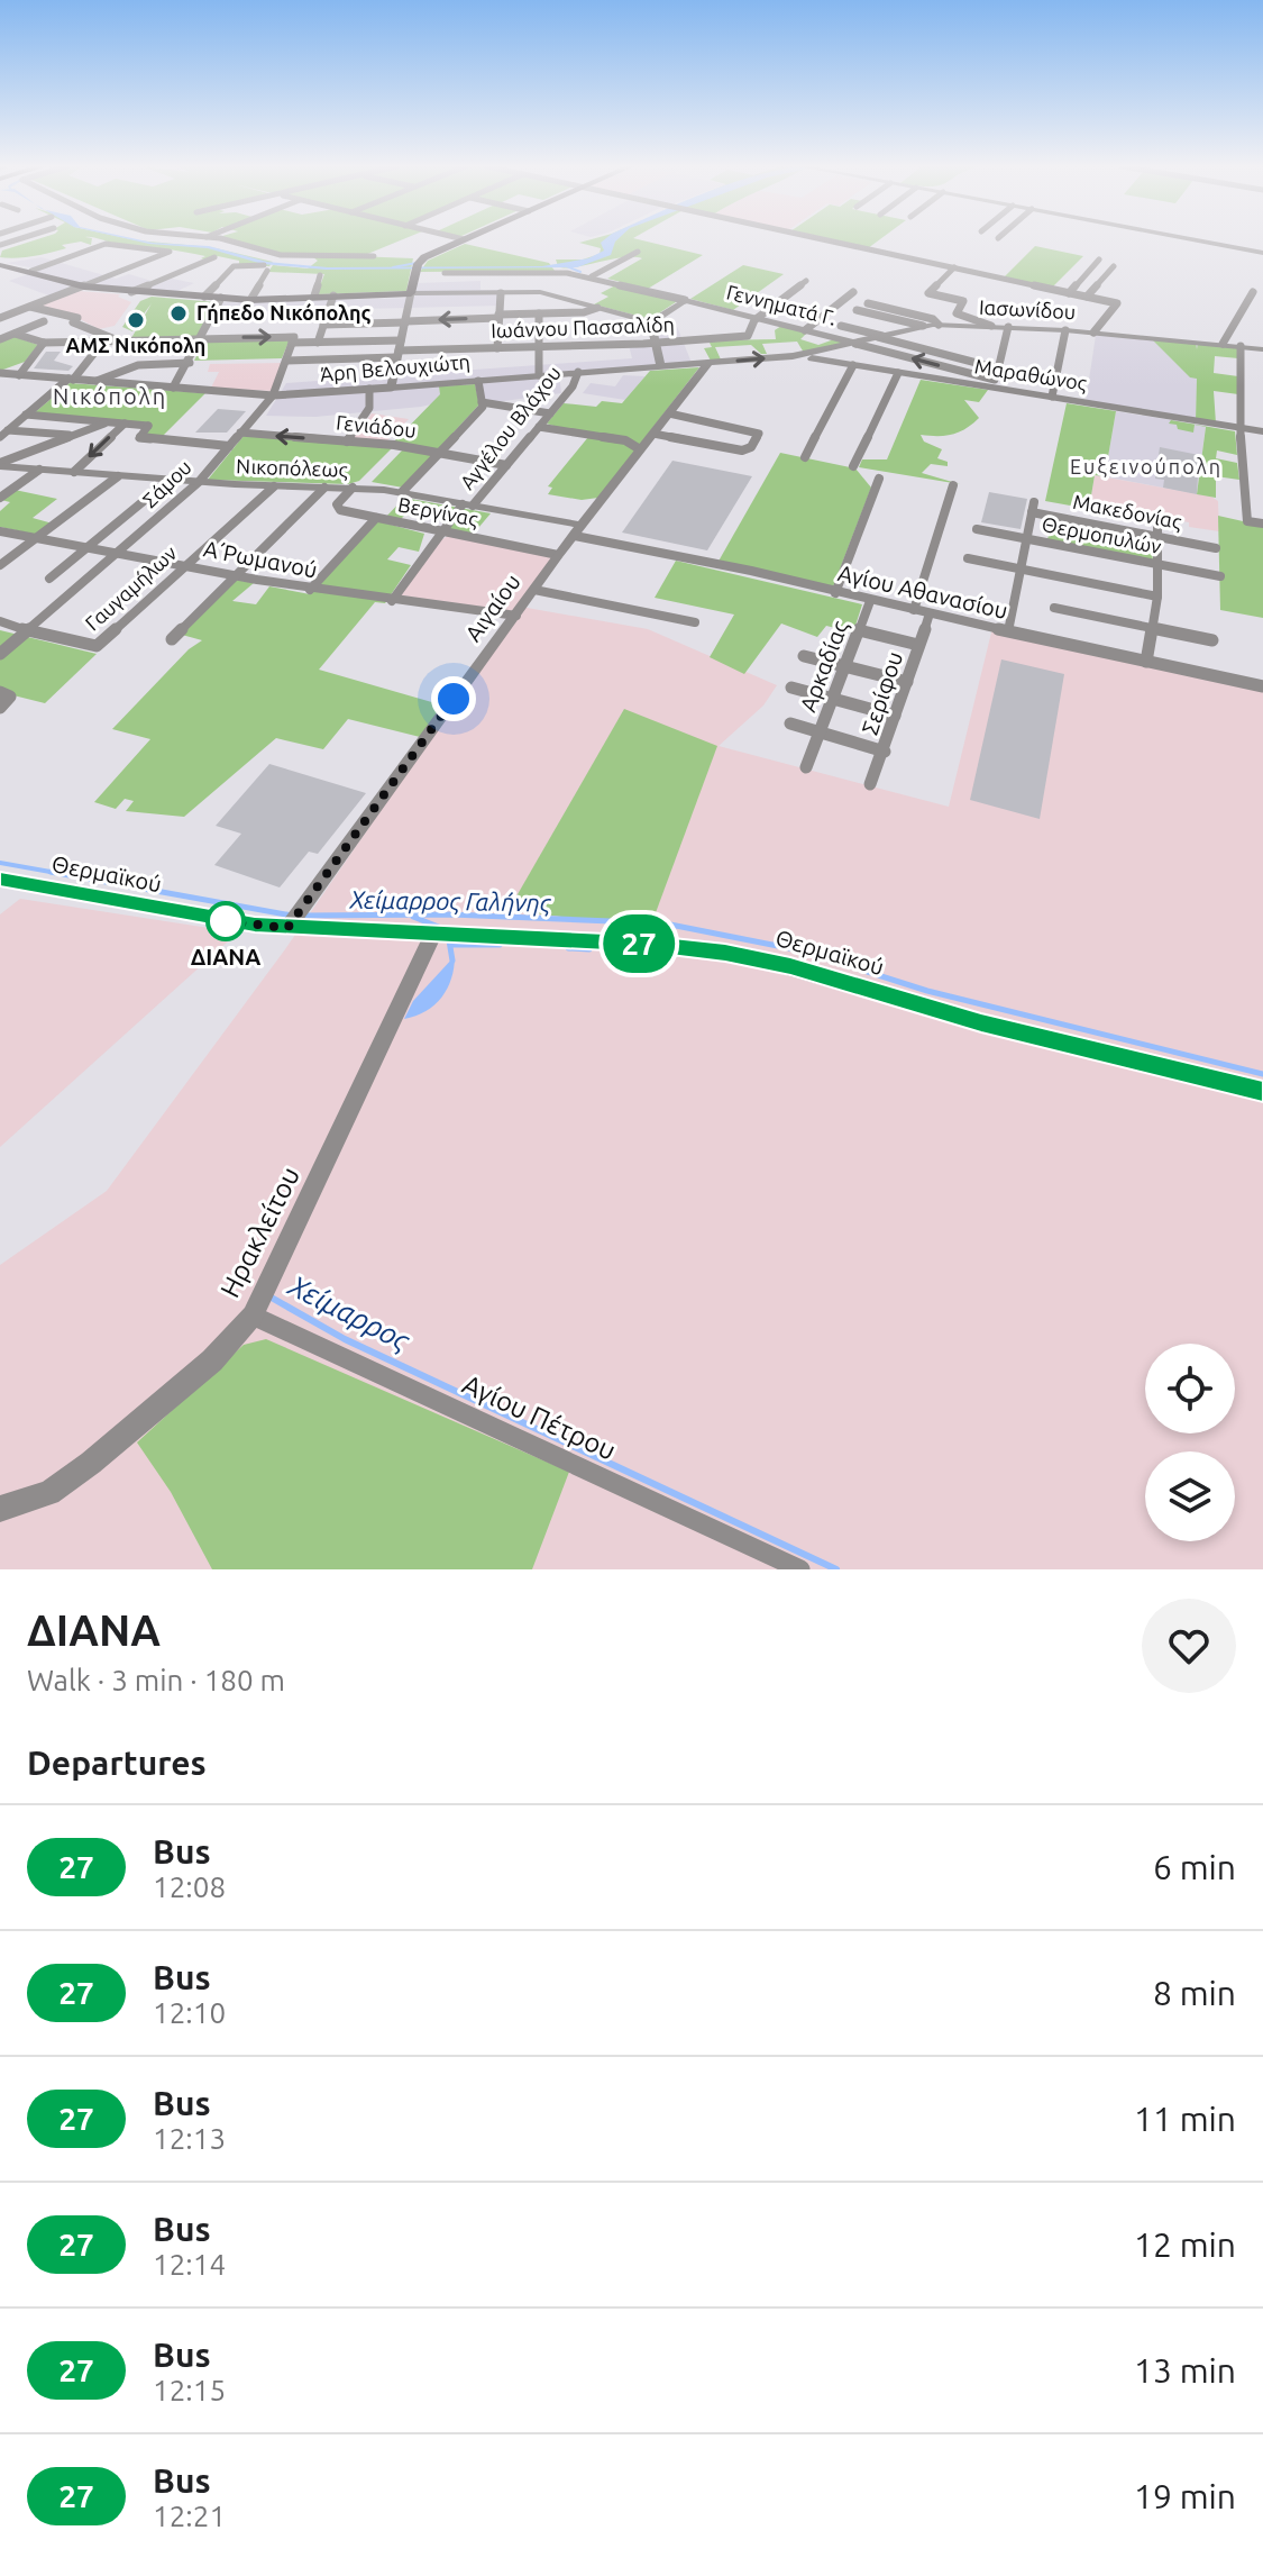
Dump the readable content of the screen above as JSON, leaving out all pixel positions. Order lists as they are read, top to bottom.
{
  "streets": {
    "street": [
      "Γεννηματά Γ.",
      "Ιασωνίδου",
      "Ιωάννου Πασσαλίδη",
      "Άρη Βελουχιώτη",
      "Μαραθώνος",
      "Γενιάδου",
      "Αγγέλου Βλάχου",
      "Νικοπόλεως",
      "Σάμου",
      "Βεργίνας",
      "Μακεδονίας",
      "Θερμοπυλών",
      "Α΄ Ρωμανού",
      "Γαυγαμήλων",
      "Αγίου Αθανασίου",
      "Αιγαίου",
      "Αρκαδίας",
      "Σερίφου",
      "Θερμαϊκού",
      "Ηρακλείτου",
      "Αγίου Πέτρου"
    ]
  },
  "crossings": [
    ["Γεννηματά Γ.", "Ιασωνίδου"],
    ["Γεννηματά Γ.", "Ιωάννου Πασσαλίδη"],
    ["Ιασωνίδου", "Μαραθώνος"],
    ["Άρη Βελουχιώτη", "Μαραθώνος"],
    ["Άρη Βελουχιώτη", "Αγγέλου Βλάχου"],
    ["Άρη Βελουχιώτη", "Σάμου"],
    ["Άρη Βελουχιώτη", "Αιγαίου"],
    ["Μαραθώνος", "Αιγαίου"],
    ["Γενιάδου", "Αγγέλου Βλάχου"],
    ["Γενιάδου", "Σάμου"],
    ["Αγγέλου Βλάχου", "Νικοπόλεως"],
    ["Αγγέλου Βλάχου", "Βεργίνας"],
    ["Αγγέλου Βλάχου", "Α΄ Ρωμανού"],
    ["Νικοπόλεως", "Σάμου"],
    ["Νικοπόλεως", "Βεργίνας"],
    ["Νικοπόλεως", "Γαυγαμήλων"],
    ["Νικοπόλεως", "Αγίου Αθανασίου"],
    ["Νικοπόλεως", "Αιγαίου"],
    ["Σάμου", "Α΄ Ρωμανού"],
    ["Σάμου", "Γαυγαμήλων"],
    ["Βεργίνας", "Αιγαίου"],
    ["Μακεδονίας", "Θερμοπυλών"],
    ["Α΄ Ρωμανού", "Γαυγαμήλων"],
    ["Α΄ Ρωμανού", "Αιγαίου"],
    ["Αγίου Αθανασίου", "Αιγαίου"],
    ["Αγίου Αθανασίου", "Αρκαδίας"],
    ["Αγίου Αθανασίου", "Σερίφου"],
    ["Αιγαίου", "Θερμαϊκού"],
    ["Αρκαδίας", "Σερίφου"],
    ["Θερμαϊκού", "Ηρακλείτου"],
    ["Ηρακλείτου", "Αγίου Πέτρου"]
  ],
  "districts": ["Νικόπολη", "Ευξεινούπολη"],
  "water": ["Χείμαρρος Γαλήνης", "Χείμαρρος"],
  "places": ["Γήπεδο Νικόπολης", "ΑΜΣ Νικόπολη", "ΔΙΑΝΑ"],
  "lines": ["bus line 27"],
  "page": {
    "on_map": "27",
    "heading": [
      ["ΔΙΑΝΑ", "Walk · 3 min · 180 m"],
      "Departures"
    ],
    "list": [
      {
        "mark": "27",
        "name": "Bus",
        "note": "12:08",
        "value": "6 min"
      },
      {
        "mark": "27",
        "name": "Bus",
        "note": "12:10",
        "value": "8 min"
      },
      {
        "mark": "27",
        "name": "Bus",
        "note": "12:13",
        "value": "11 min"
      },
      {
        "mark": "27",
        "name": "Bus",
        "note": "12:14",
        "value": "12 min"
      },
      {
        "mark": "27",
        "name": "Bus",
        "note": "12:15",
        "value": "13 min"
      },
      {
        "mark": "27",
        "name": "Bus",
        "note": "12:21",
        "value": "19 min"
      }
    ]
  }
}
